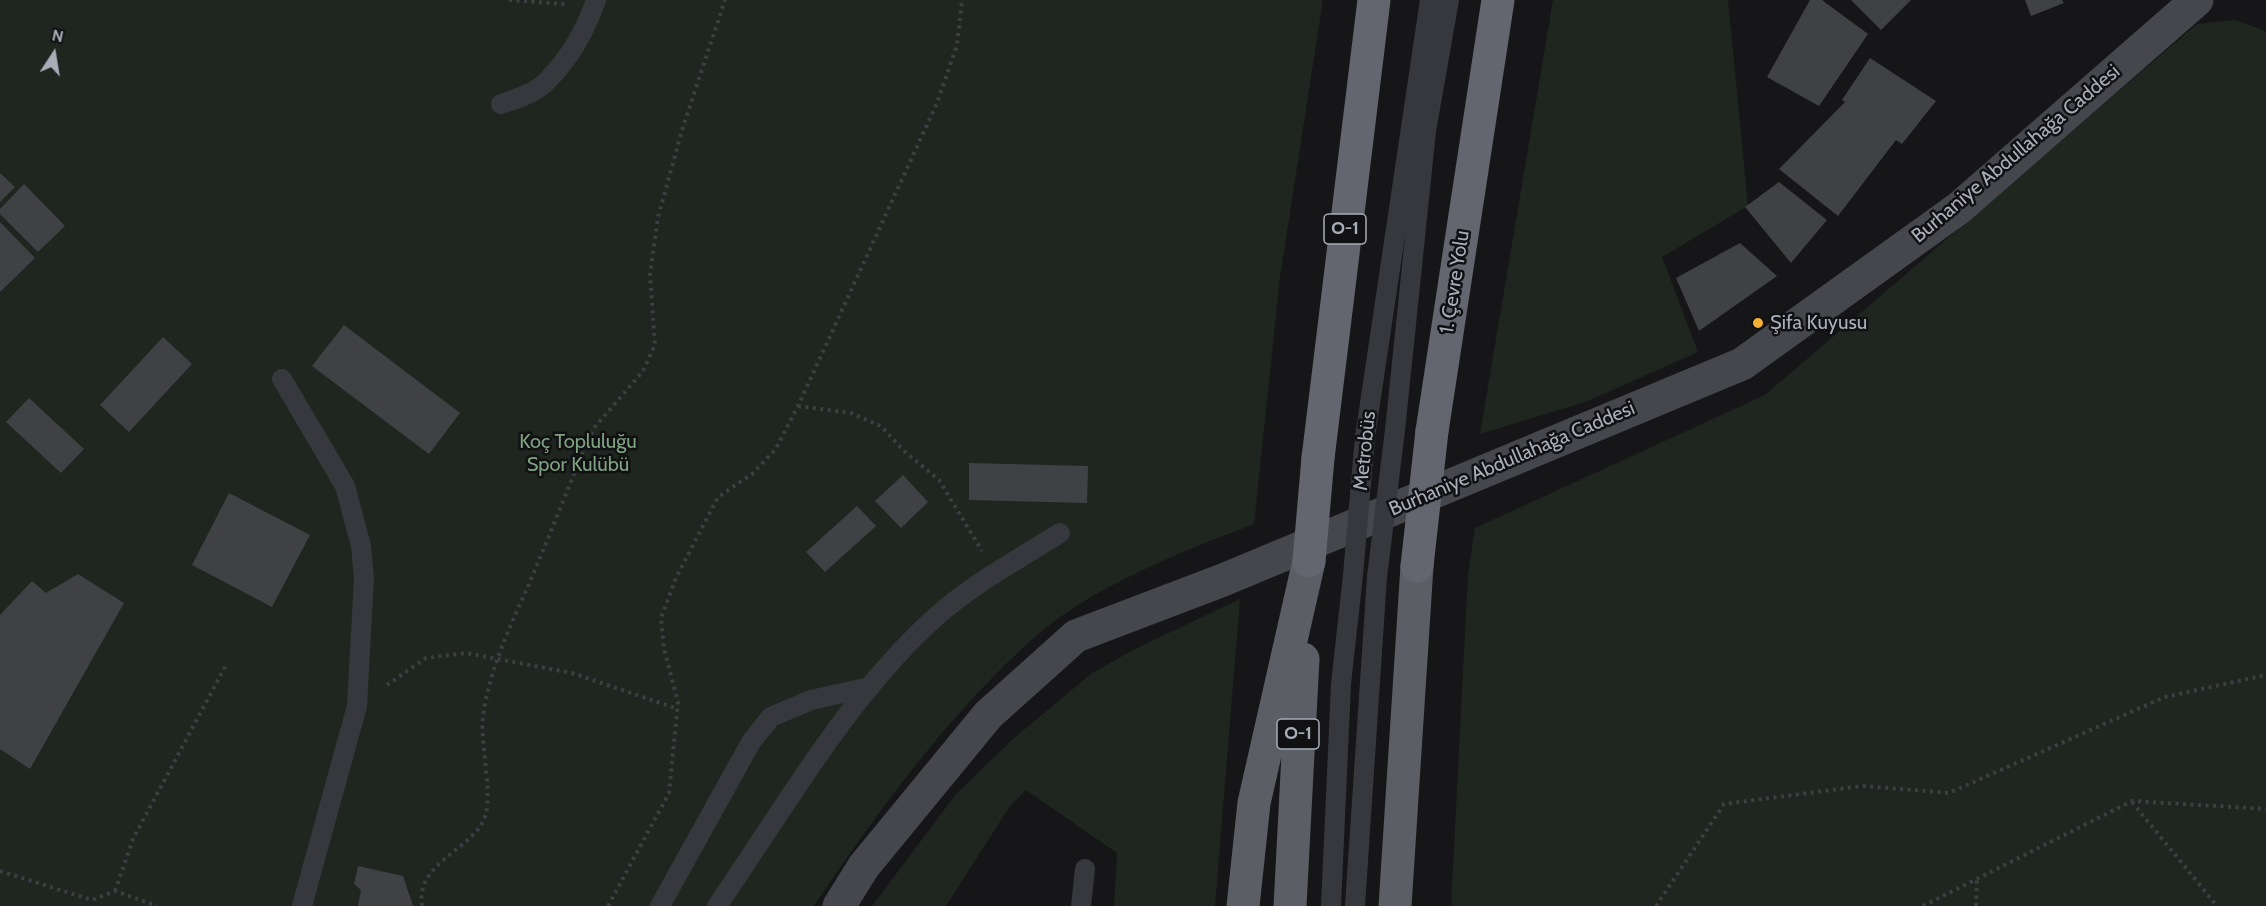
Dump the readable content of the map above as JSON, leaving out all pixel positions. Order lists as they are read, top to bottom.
{
  "streets": {
    "highway": ["O-1", "1. Çevre Yolu"],
    "main road": ["Burhaniye Abdullahağa Caddesi"],
    "lane": ["Metrobüs"]
  },
  "parks": ["Koç Topluluğu Spor Kulübü"],
  "places": ["Şifa Kuyusu"],
  "north": "top"
}
